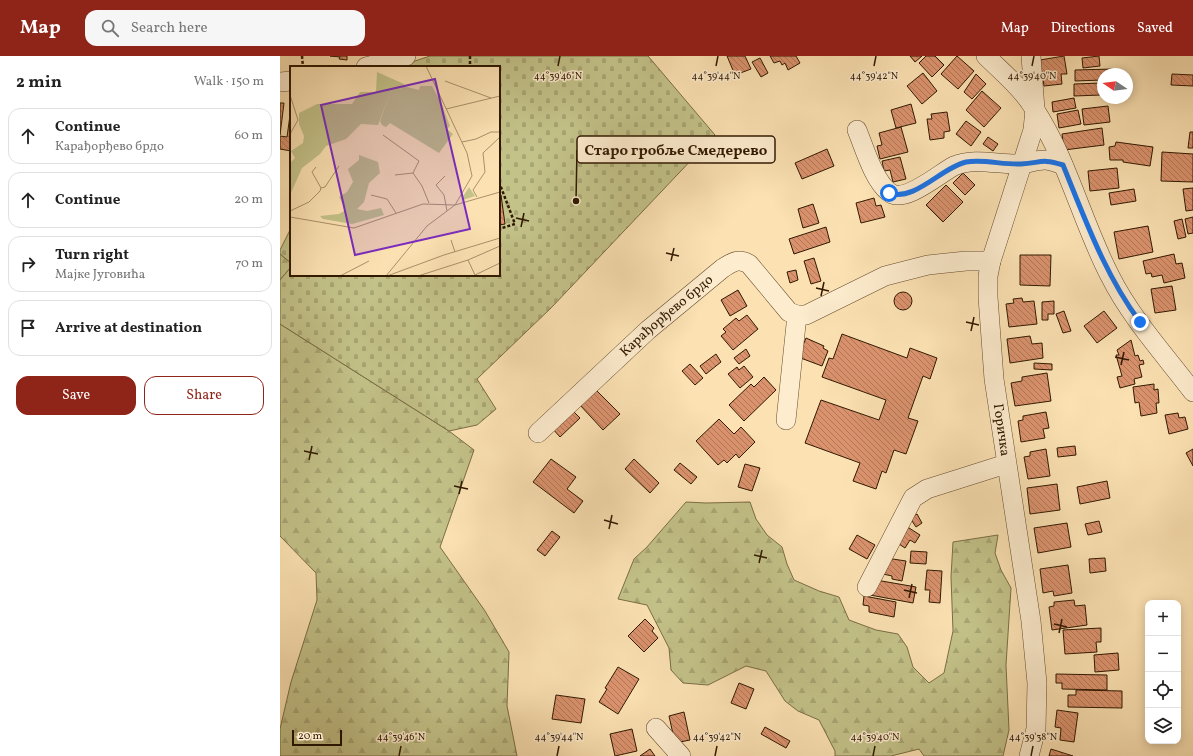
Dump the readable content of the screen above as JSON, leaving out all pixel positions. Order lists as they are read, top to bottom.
{
  "streets": {
    "street": ["Карађорђево брдо", "Горичка"]
  },
  "places": ["Старо гробље Смедерево"],
  "scale_bar": "20 m",
  "north": "left",
  "page": {
    "header": "Map",
    "search": "Search here",
    "nav": ["Map", "Directions", "Saved"],
    "heading": ["2 min", "Walk · 150 m"],
    "list": [
      ["Continue", "Карађорђево брдо", "60 m"],
      ["Continue", "20 m"],
      ["Turn right", "Мајке Југовића", "70 m"],
      "Arrive at destination"
    ],
    "buttons": ["Save", "Share"],
    "map_buttons": ["+", "−"],
    "scale": "20 m"
  },
  "coordinates": [
    "44°39'46\"N",
    "44°39'44\"N",
    "44°39'42\"N",
    "44°39'40\"N",
    "44°39'38\"N"
  ]
}
